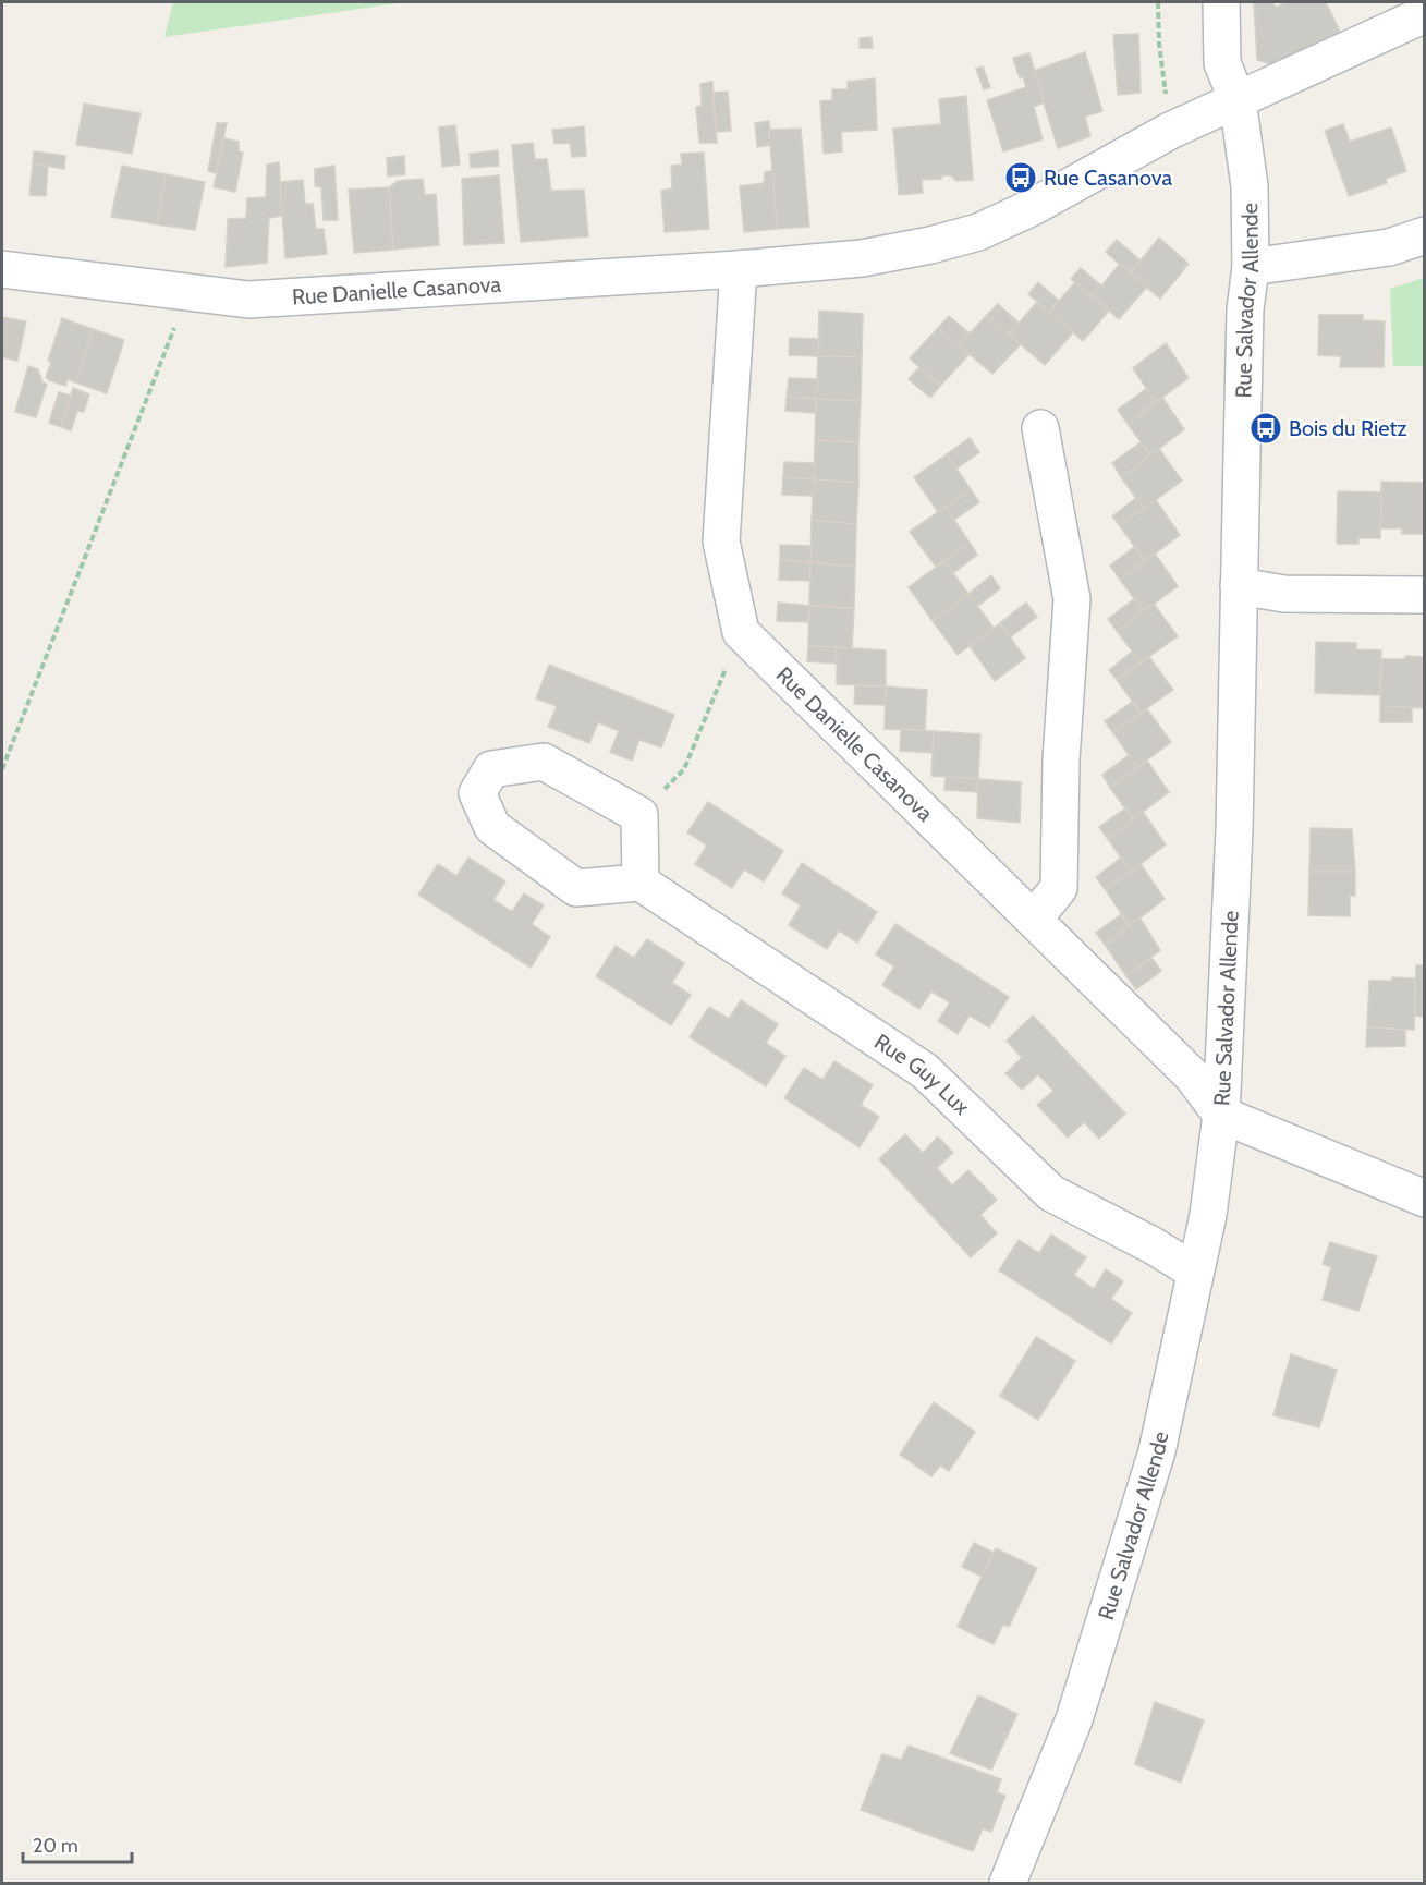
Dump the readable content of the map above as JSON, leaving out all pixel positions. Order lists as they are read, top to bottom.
{
  "streets": {
    "street": ["Rue Danielle Casanova", "Rue Salvador Allende", "Rue Guy Lux"]
  },
  "crossings": [
    ["Rue Danielle Casanova", "Rue Salvador Allende"],
    ["Rue Salvador Allende", "Rue Guy Lux"]
  ],
  "places": {
    "bus stop": ["Rue Casanova", "Bois du Rietz"]
  },
  "scale_bar": "20 m"
}
